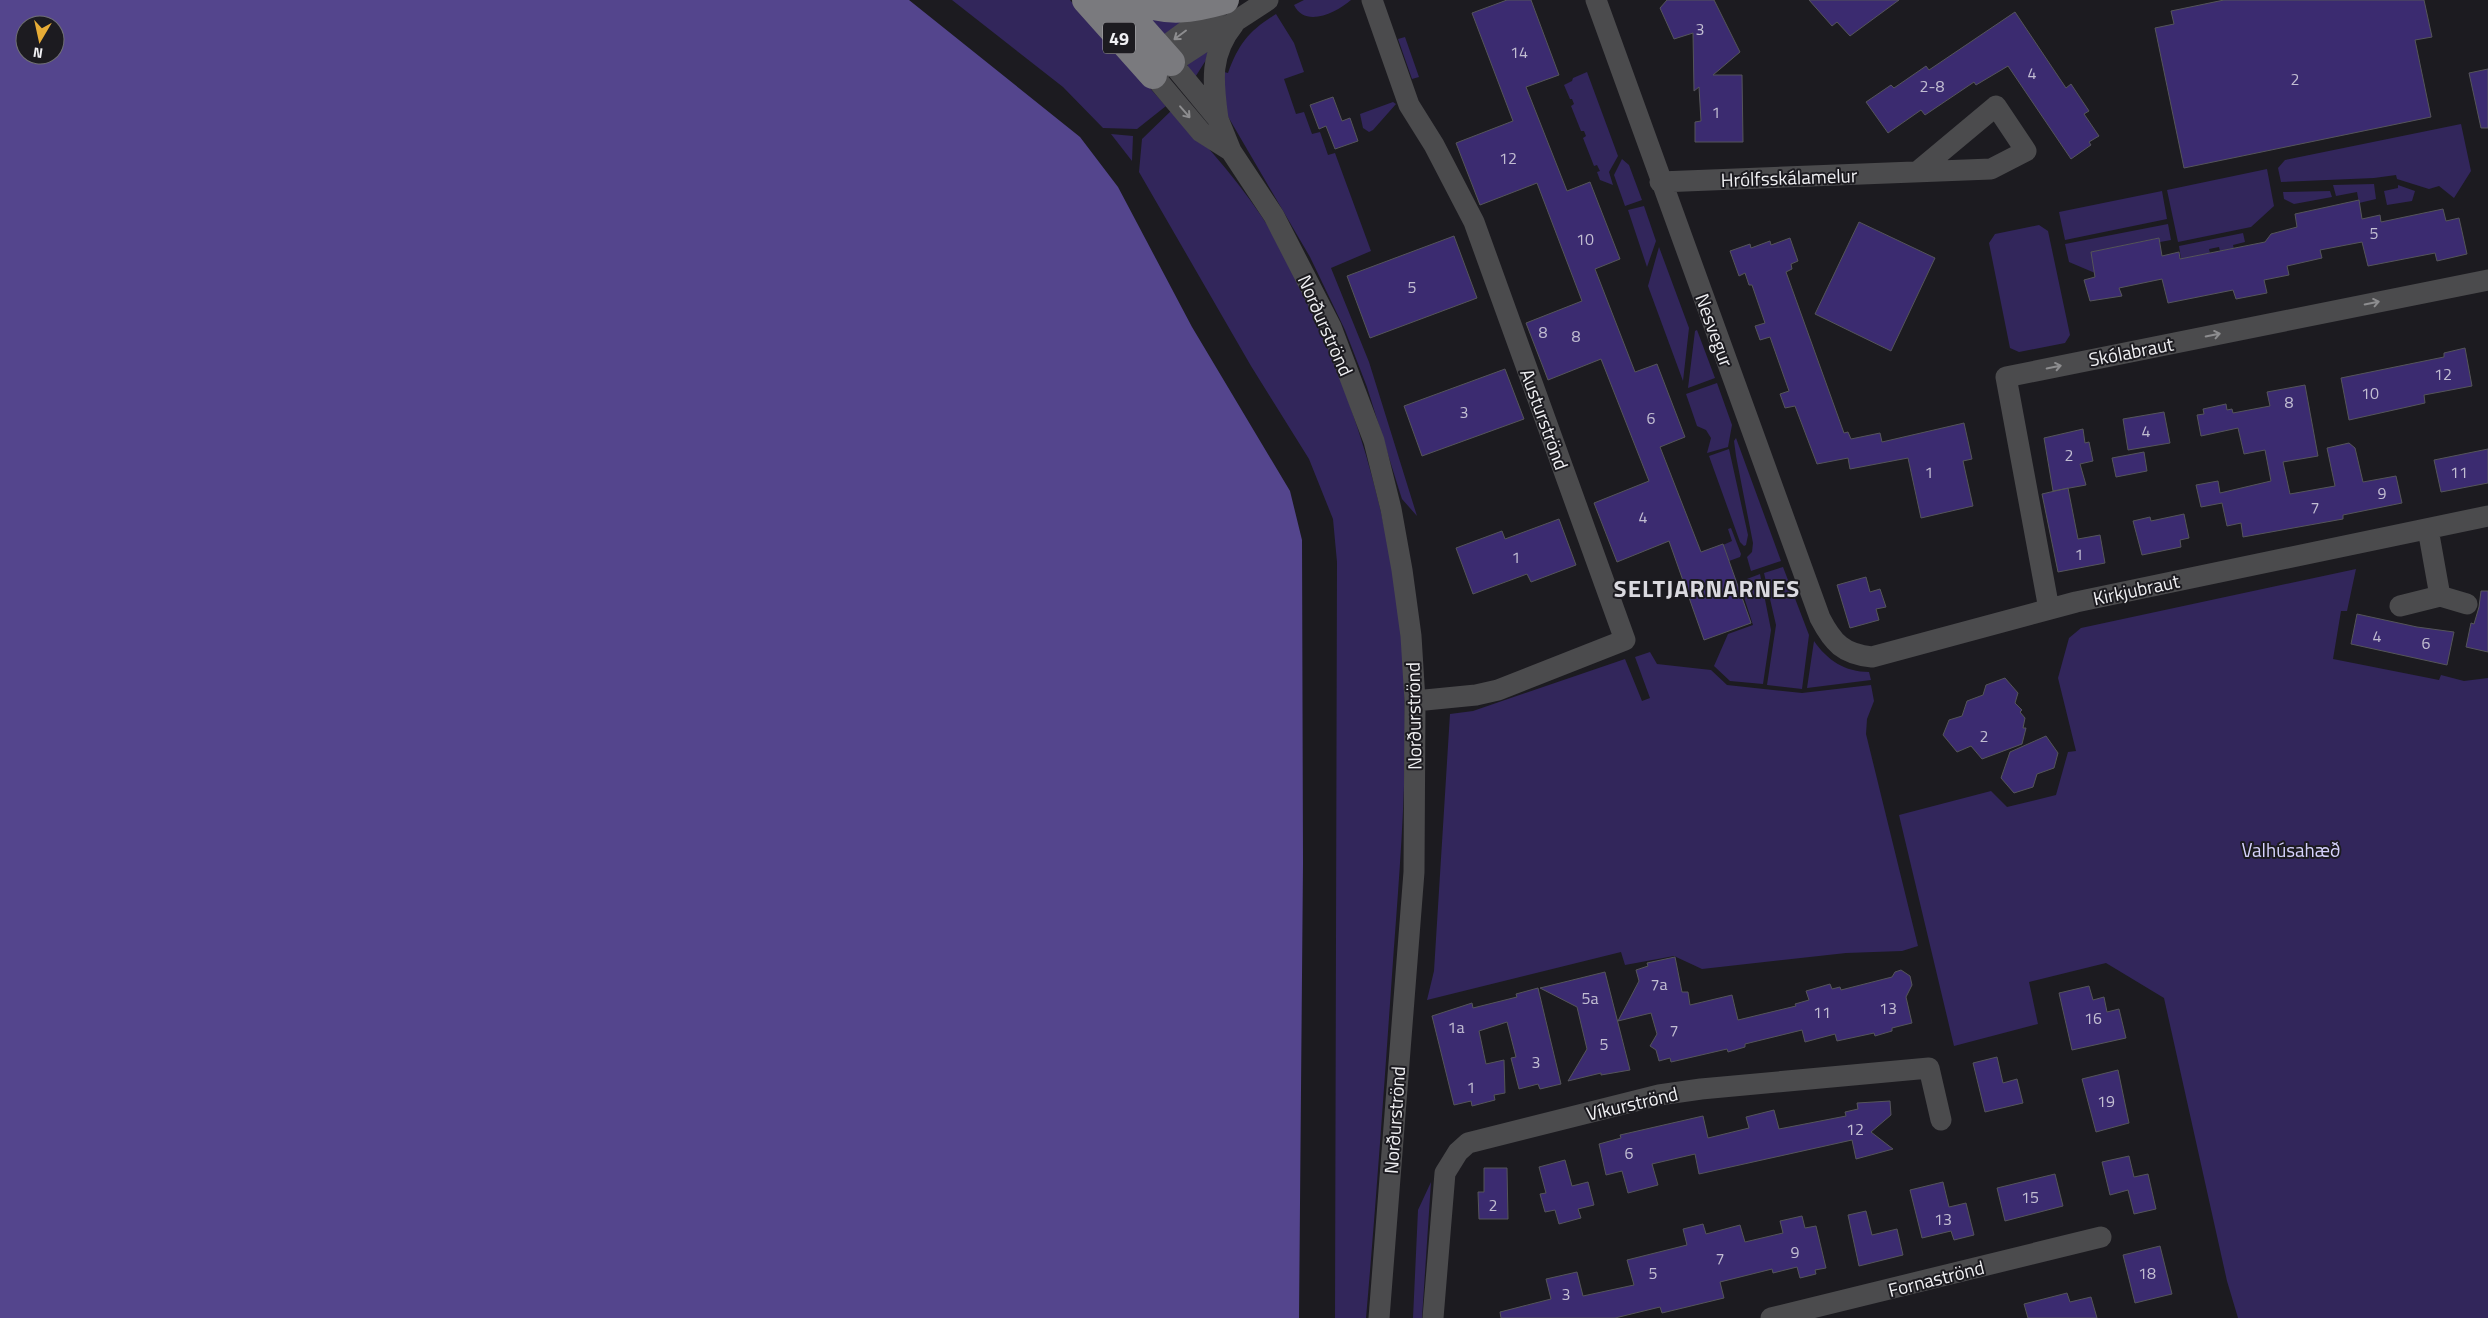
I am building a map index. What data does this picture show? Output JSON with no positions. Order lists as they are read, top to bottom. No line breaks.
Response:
{"streets":{"main road":["49"],"street":["Hrólfsskálamelur","Norðurströnd","Nesvegur","Skólabraut","Austurströnd","Kirkjubraut","Víkurströnd","Fornaströnd"]},"crossings":[["49","Norðurströnd"],["Hrólfsskálamelur","Nesvegur"],["Norðurströnd","Austurströnd"],["Nesvegur","Kirkjubraut"],["Skólabraut","Kirkjubraut"]],"districts":["SELTJARNARNES"],"parks":["Valhúsahæð"],"house_numbers":["3","14","4","2","2-8","1","12","5","10","5","8","8","12","10","8","3","6","4","2","1","11","9","7","4","1","1","4","6","2","7a","5a","13","11","16","1a","7","5","3","1","19","12","6","15","2","13","9","7","5","18","3"],"north":"bottom"}
